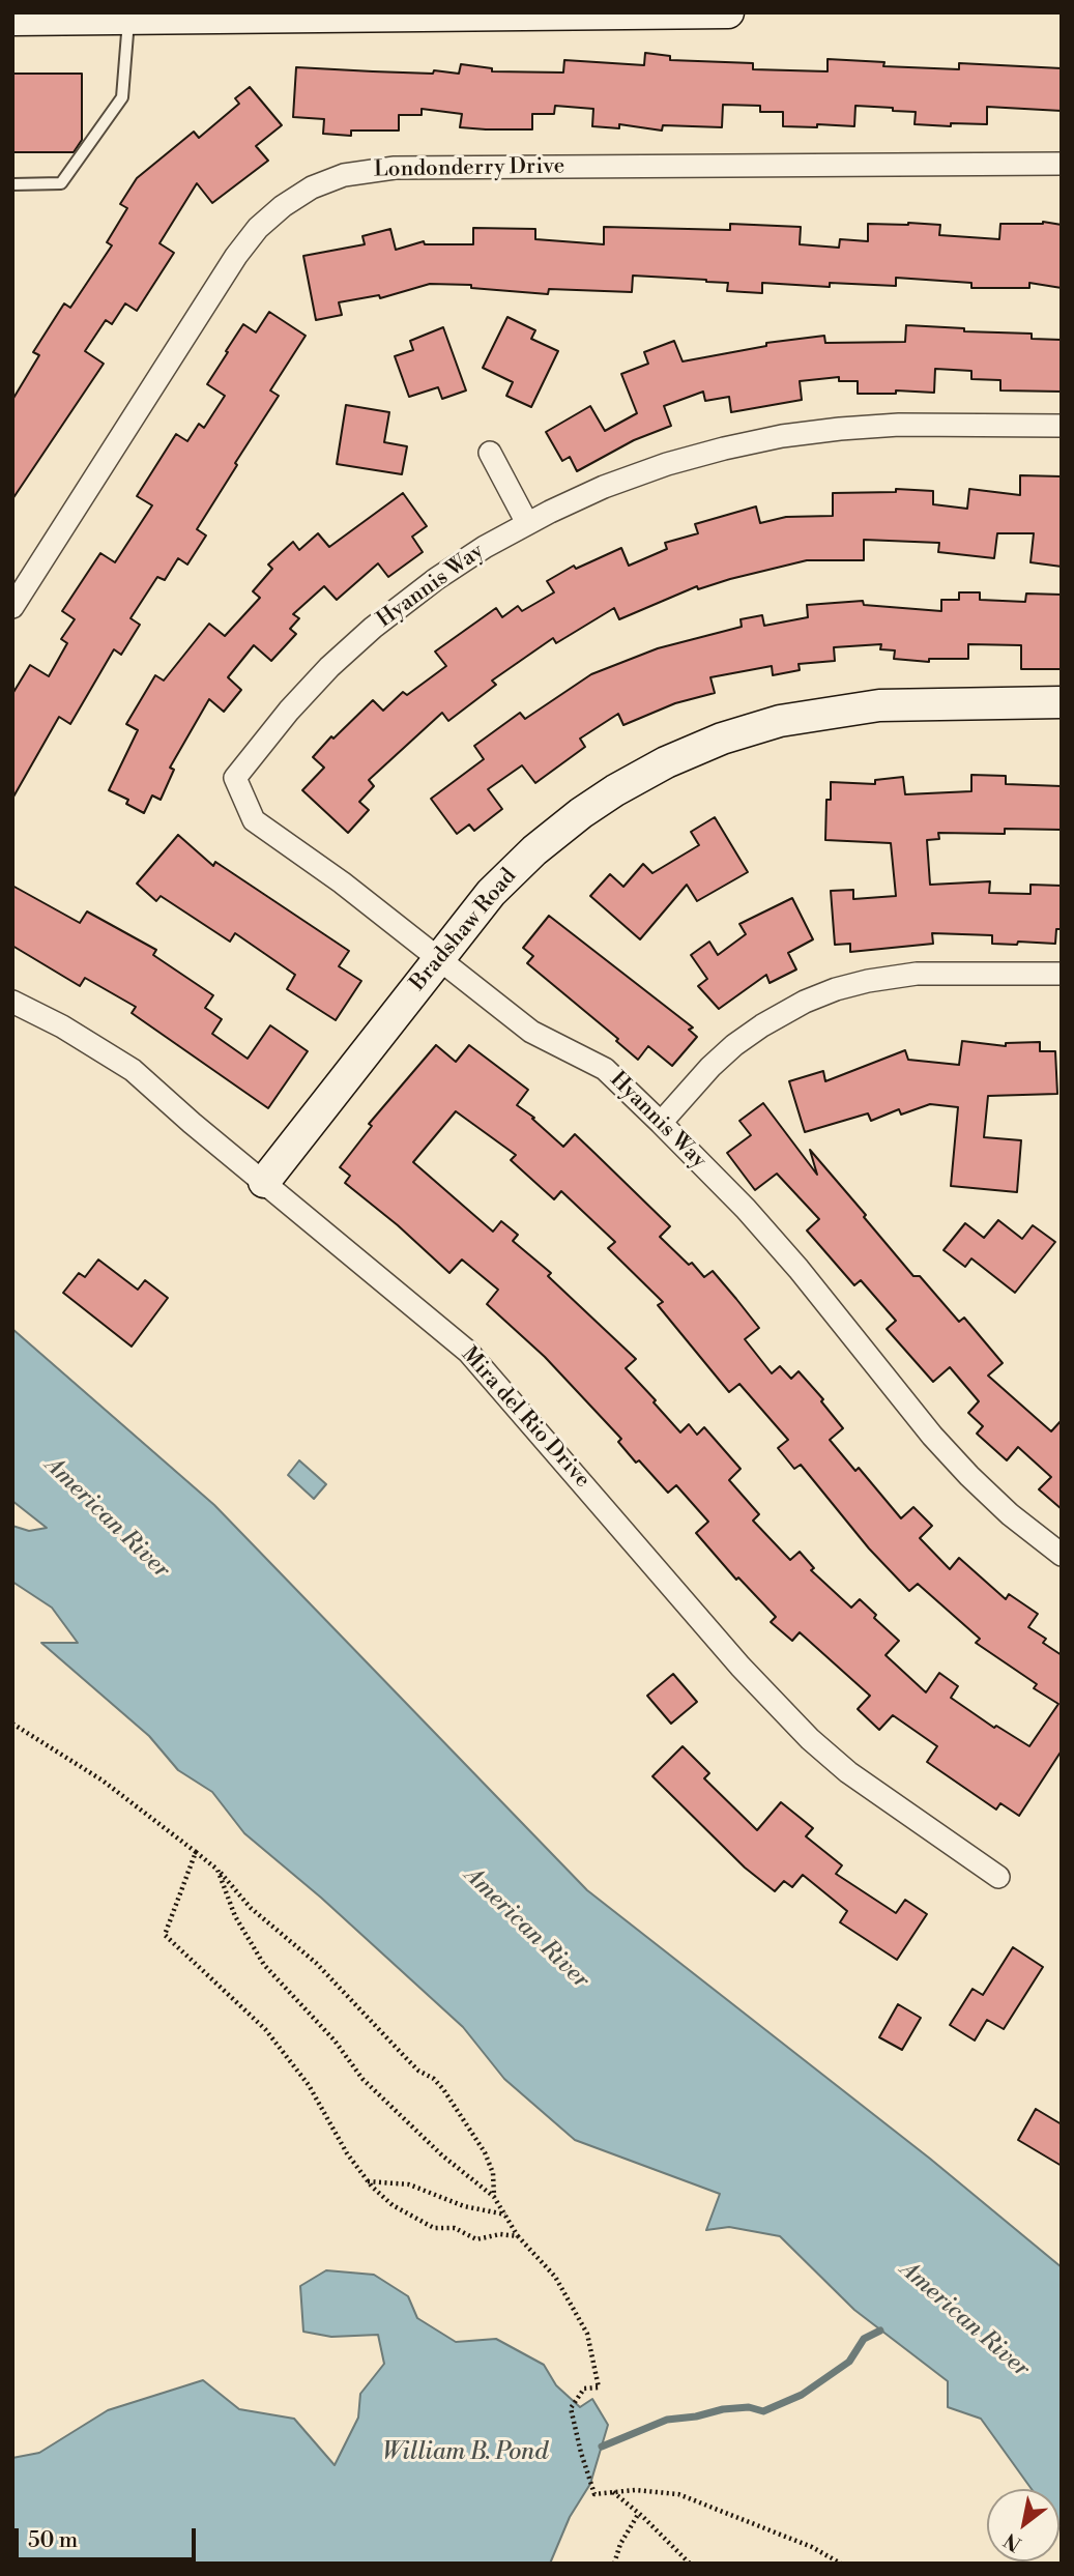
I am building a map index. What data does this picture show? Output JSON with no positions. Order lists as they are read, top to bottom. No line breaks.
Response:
{"streets":{"street":["Londonderry Drive","Hyannis Way","Bradshaw Road","Mira del Rio Drive"]},"crossings":[["Hyannis Way","Bradshaw Road"],["Bradshaw Road","Mira del Rio Drive"]],"water":["American River","William B. Pond"],"scale_bar":"50 m","north":"bottom left"}
